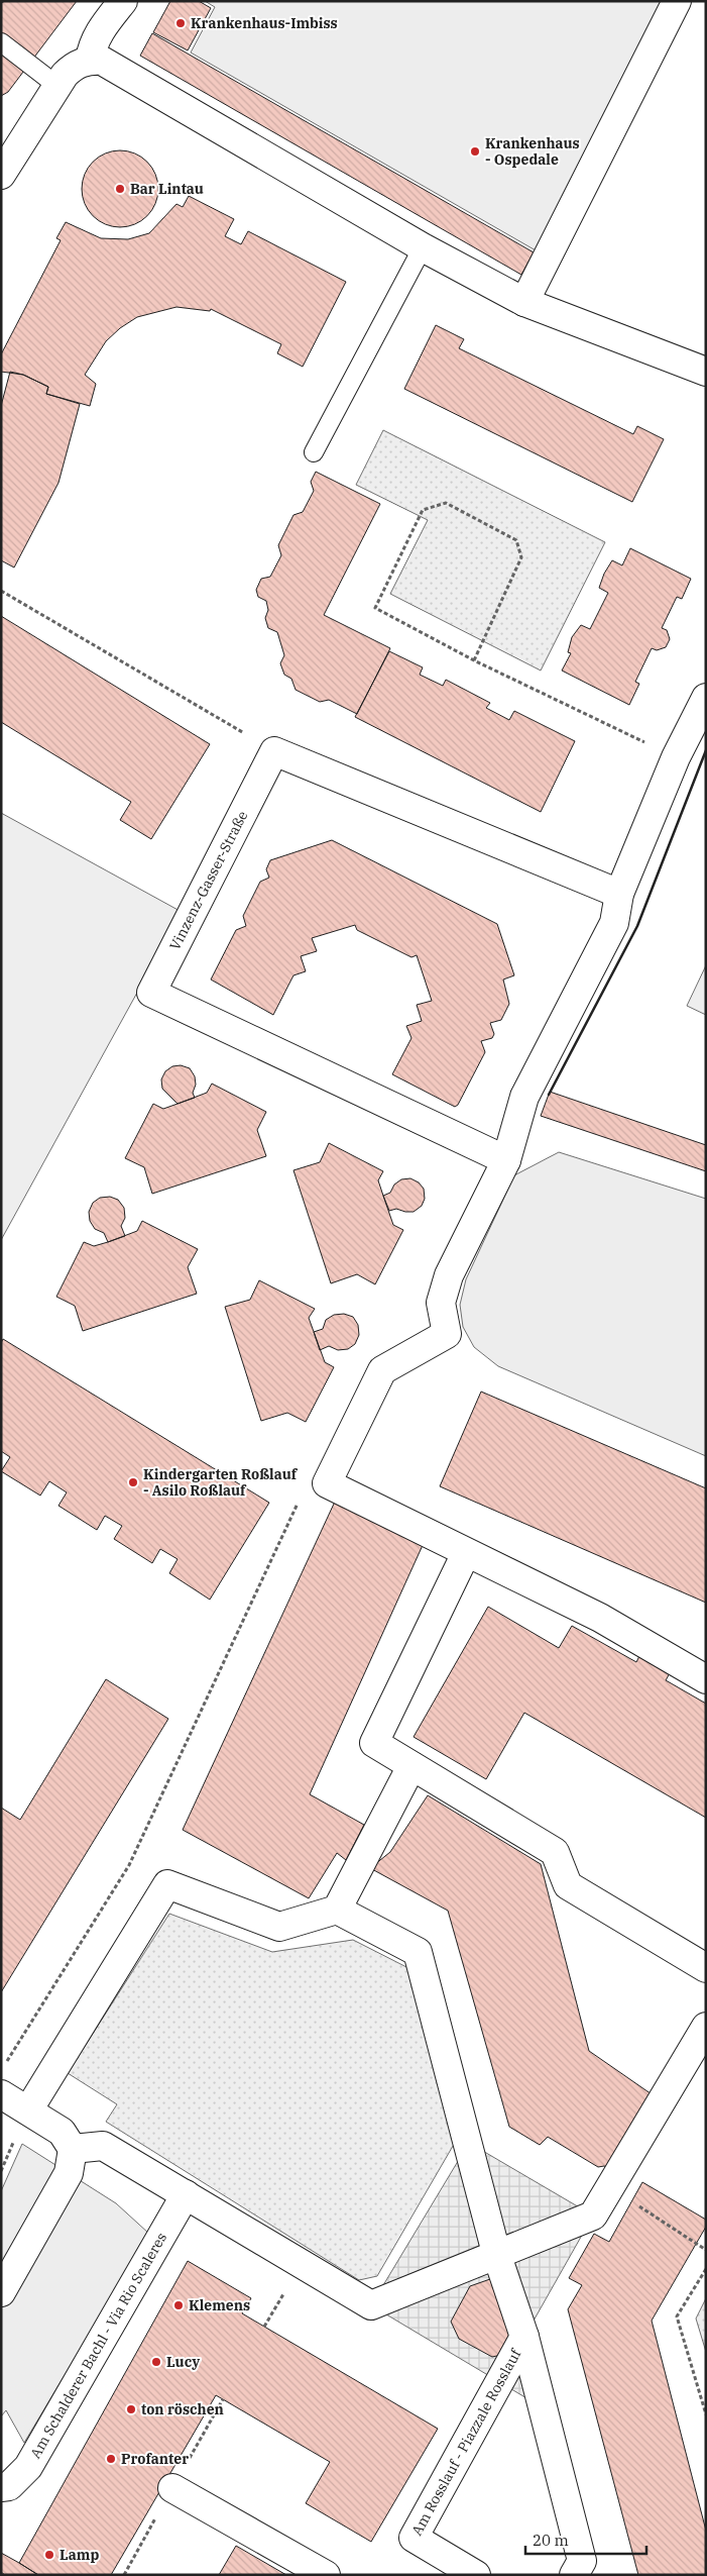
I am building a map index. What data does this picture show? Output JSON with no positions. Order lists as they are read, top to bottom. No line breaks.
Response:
{"streets":{"street":["Vinzenz-Gasser-Straße","Am Schalderer Bachl - Via Rio Scaleres","Am Rosslauf - Piazzale Rosslauf"]},"places":["Krankenhaus-Imbiss","Krankenhaus - Ospedale","Bar Lintau","Kindergarten Roßlauf - Asilo Roßlauf","Klemens","Lucy","ton röschen","Profanter","Lamp"],"scale_bar":"20 m"}
